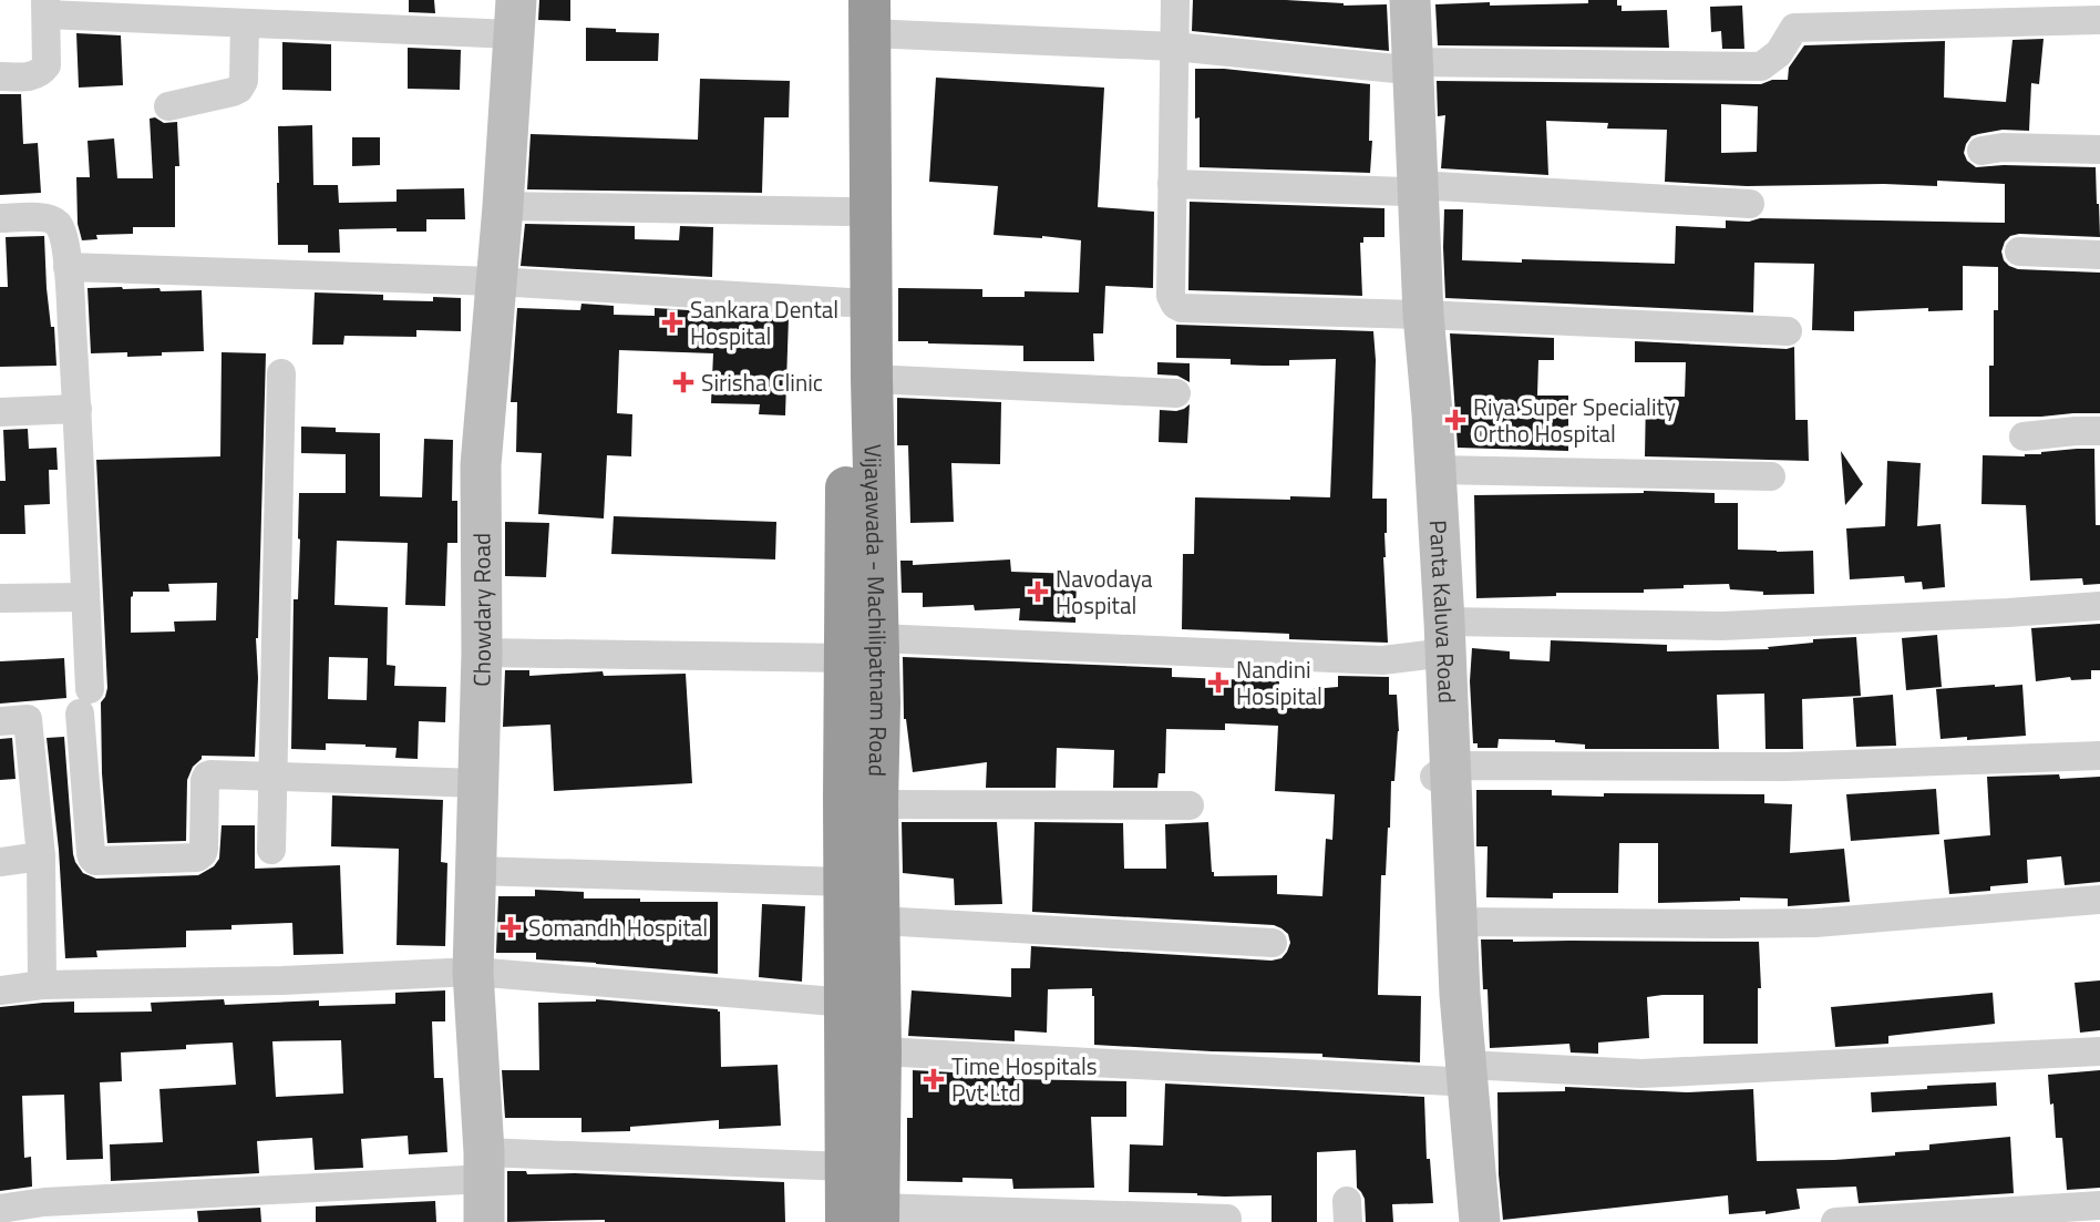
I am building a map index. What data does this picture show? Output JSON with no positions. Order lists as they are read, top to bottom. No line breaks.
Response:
{"streets":{"highway":["Vijayawada - Machilipatnam Road"],"street":["Chowdary Road","Panta Kaluva Road"]},"places":{"health":["Sankara Dental Hospital","Sirisha Clinic","Riya Super Speciality Ortho Hospital","Navodaya Hospital","Nandini Hosipital","Somandh Hospital","Time Hospitals Pvt Ltd"]}}
